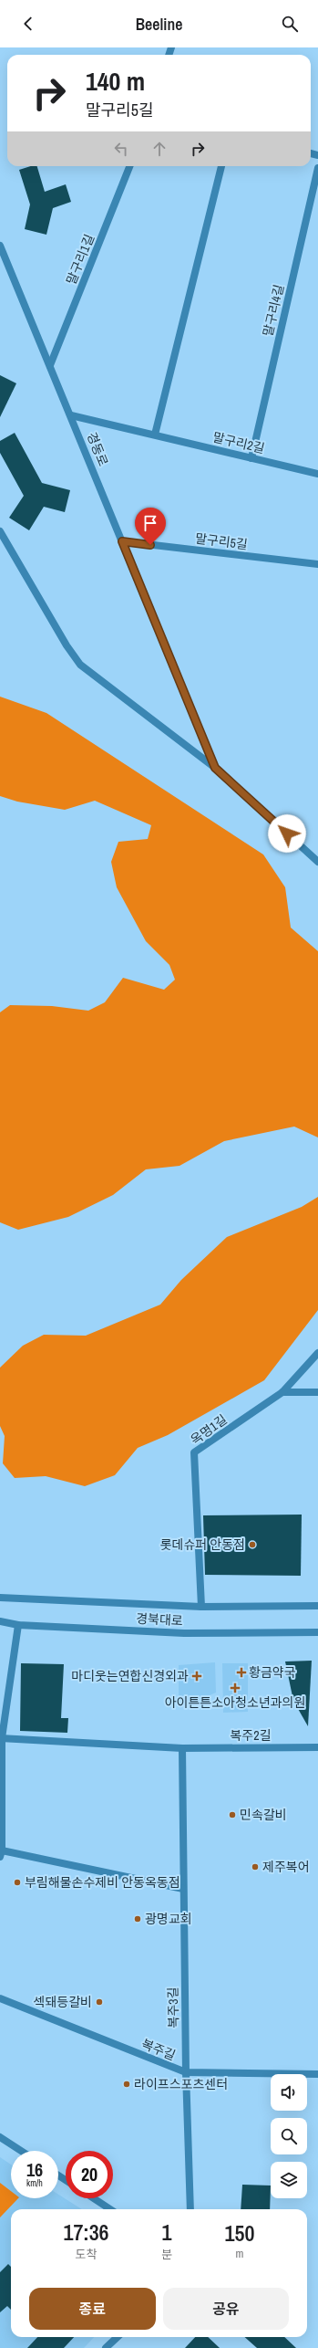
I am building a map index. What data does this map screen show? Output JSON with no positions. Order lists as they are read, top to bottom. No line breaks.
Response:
{"streets":{"street":["말구리1길","말구리4길","말구리2길","경동로","말구리5길","옥명1길","경북대로","복주2길","복주3길","복주길"]},"crossings":[["말구리1길","경동로"],["말구리4길","말구리2길"],["말구리2길","경동로"],["경동로","말구리5길"],["옥명1길","경북대로"],["복주2길","복주3길"],["복주3길","복주길"]],"places":{"other":["롯데슈퍼 안동점","민속갈비","제주복어","부림해물손수제비 안동옥동점","광명교회","섹돼등갈비","라이프스포츠센터"],"health":["황금약국","마디웃는연합신경외과","아이튼튼소아청소년과의원"]},"page":{"header":"Beeline","turn":["140 m","말구리5길"],"speed":"16 km/h","limit":"20","eta":["17:36","도착","1","분","150","m"],"buttons":["종료","공유"]}}
